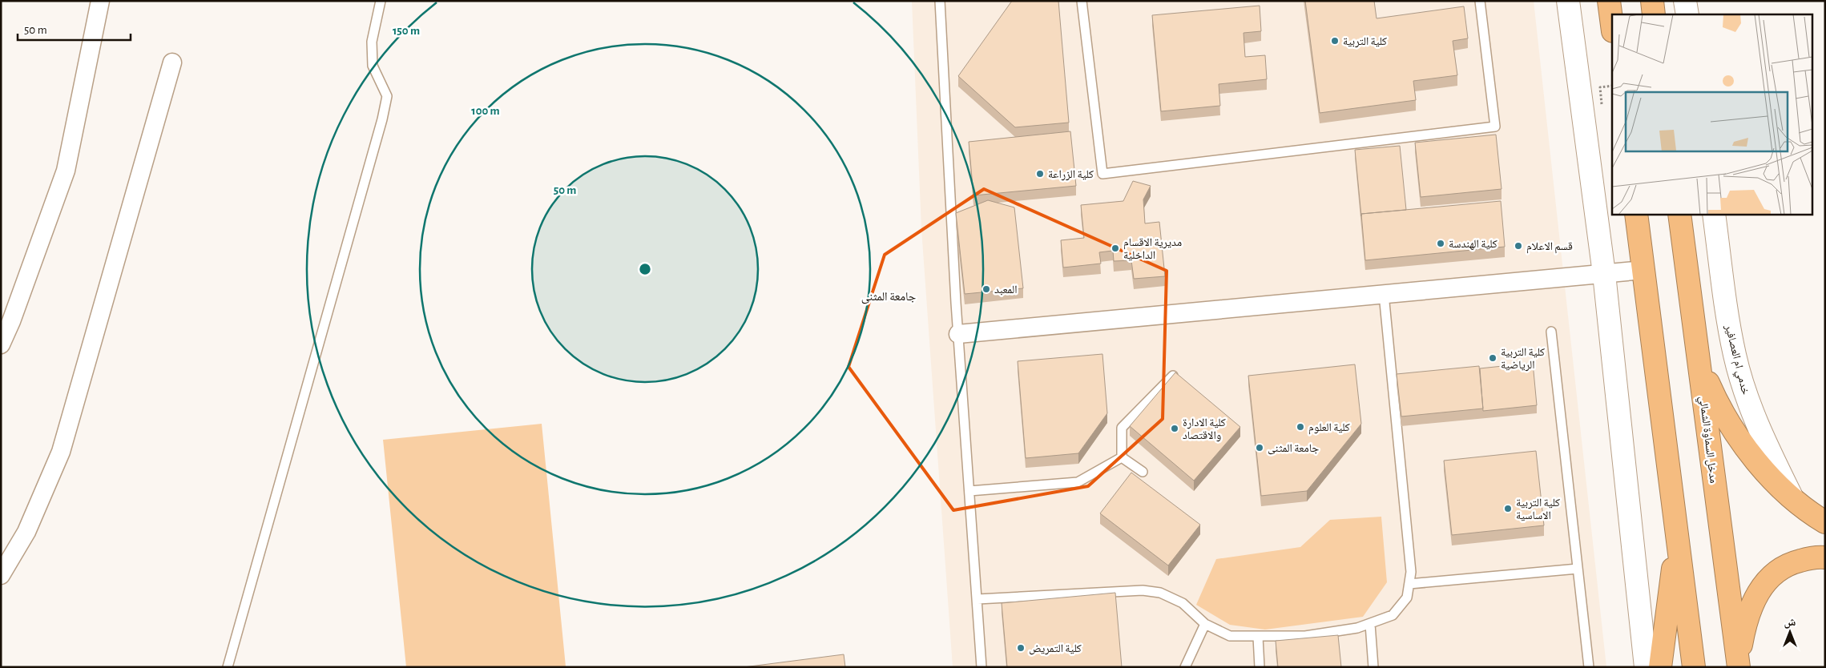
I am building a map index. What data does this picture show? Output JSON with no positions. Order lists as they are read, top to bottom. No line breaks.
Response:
{"streets":{"highway":["مدخل السماوة الشمالي"],"main road":["خدمي ام العصافير"]},"districts":["جامعة المثنى"],"places":["كلية التربية","كلية الزراعة","كلية الهندسة","قسم الاعلام","مديرية الاقسام الداخلية","المعبد","كلية التربية الرياضية","كلية العلوم","كلية الادارة والاقتصاد","جامعة المثنى","كلية التربية الاساسية","كلية التمريض"],"scale_bar":"50 m","north":"top","rings":["150 m","100 m","50 m"]}
